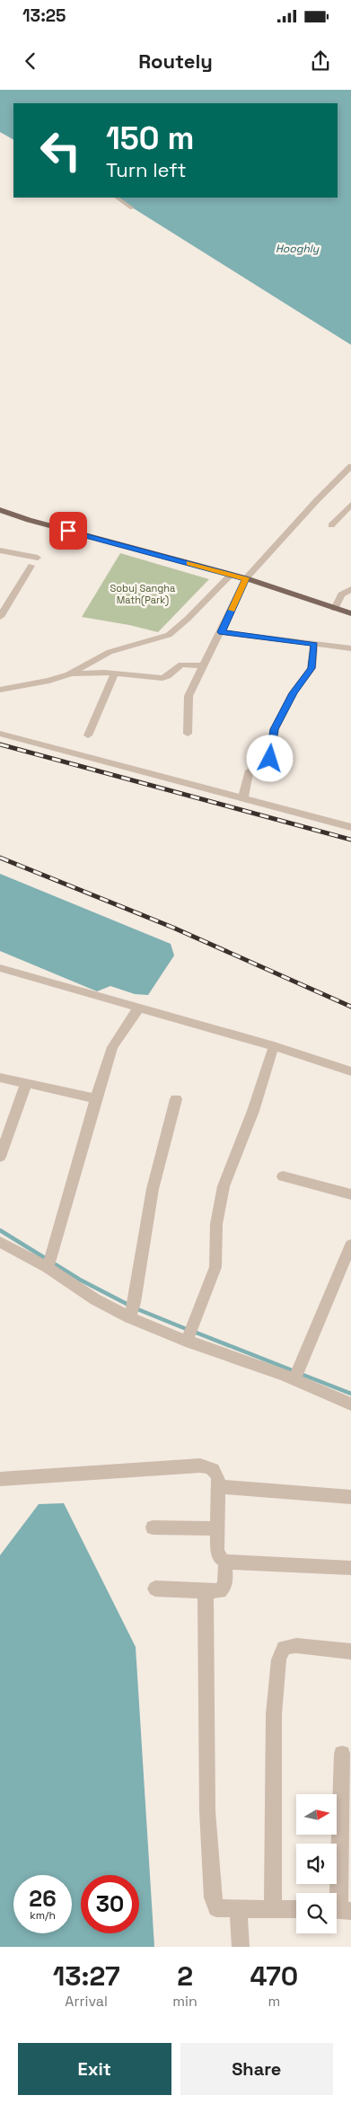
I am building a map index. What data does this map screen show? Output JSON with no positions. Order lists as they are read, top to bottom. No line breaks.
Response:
{"water":["Hooghly"],"parks":["Sobuj Sangha Math(Park)"],"north":"right","page":{"status":"13:25","header":"Routely","turn":["150 m","Turn left"],"speed":"26 km/h","limit":"30","eta":["13:27","Arrival","2","min","470","m"],"buttons":["Exit","Share"]}}
